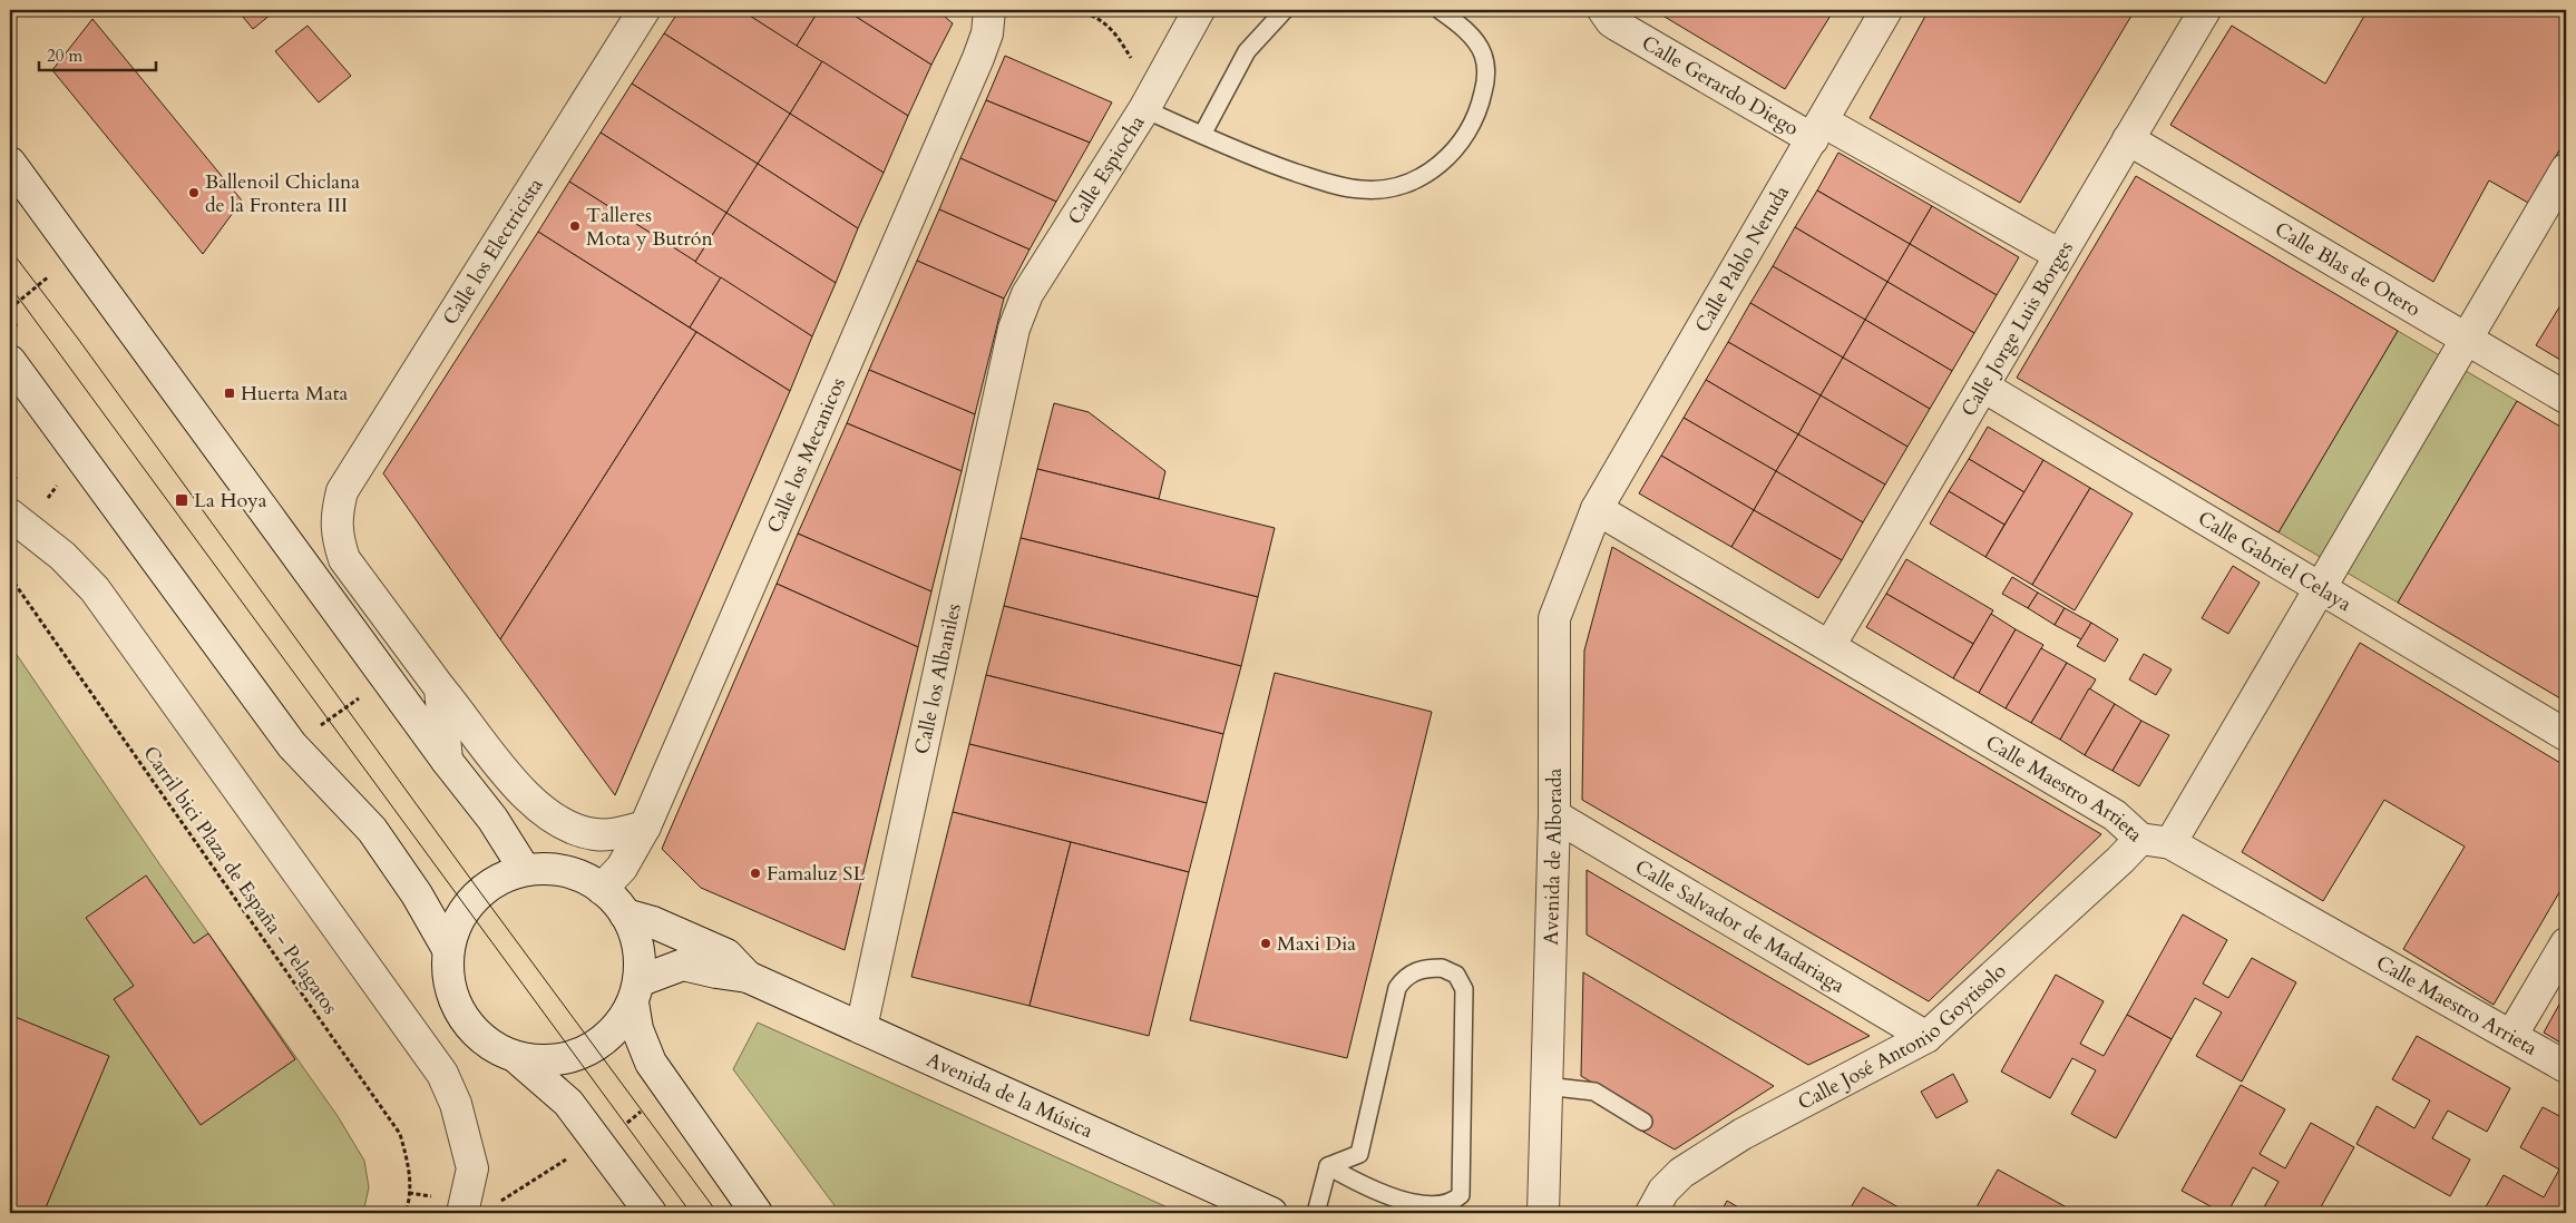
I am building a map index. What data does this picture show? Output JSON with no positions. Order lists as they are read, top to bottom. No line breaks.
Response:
{"streets":{"street":["Calle Gerardo Diego","Calle Espiocha","Calle los Electricista","Calle Pablo Neruda","Calle Blas de Otero","Calle Jorge Luis Borges","Calle los Mecanicos","Calle Gabriel Celaya","Calle los Albaniles","Calle Maestro Arrieta","Avenida de Alborada","Calle Salvador de Madariaga","Calle José Antonio Goytisolo","Avenida de la Música"],"path":["Carril bici Plaza de España - Pelagatos"]},"crossings":[["Calle Gerardo Diego","Calle Pablo Neruda"],["Calle Gerardo Diego","Calle Jorge Luis Borges"],["Calle Espiocha","Calle los Albaniles"],["Calle Pablo Neruda","Calle Maestro Arrieta"],["Calle Pablo Neruda","Avenida de Alborada"],["Calle Blas de Otero","Calle Jorge Luis Borges"],["Calle Jorge Luis Borges","Calle Gabriel Celaya"],["Calle Jorge Luis Borges","Calle Maestro Arrieta"],["Calle los Mecanicos","Avenida de la Música"],["Calle los Albaniles","Avenida de la Música"],["Calle Maestro Arrieta","Avenida de Alborada"],["Calle Maestro Arrieta","Calle José Antonio Goytisolo"],["Avenida de Alborada","Calle Salvador de Madariaga"],["Calle Salvador de Madariaga","Calle José Antonio Goytisolo"]],"places":{"other":["Ballenoil Chiclana de la Frontera III","Talleres Mota y Butrón","Famaluz SL","Maxi Dia"],"transit":["Huerta Mata","La Hoya"]},"scale_bar":"20 m"}
